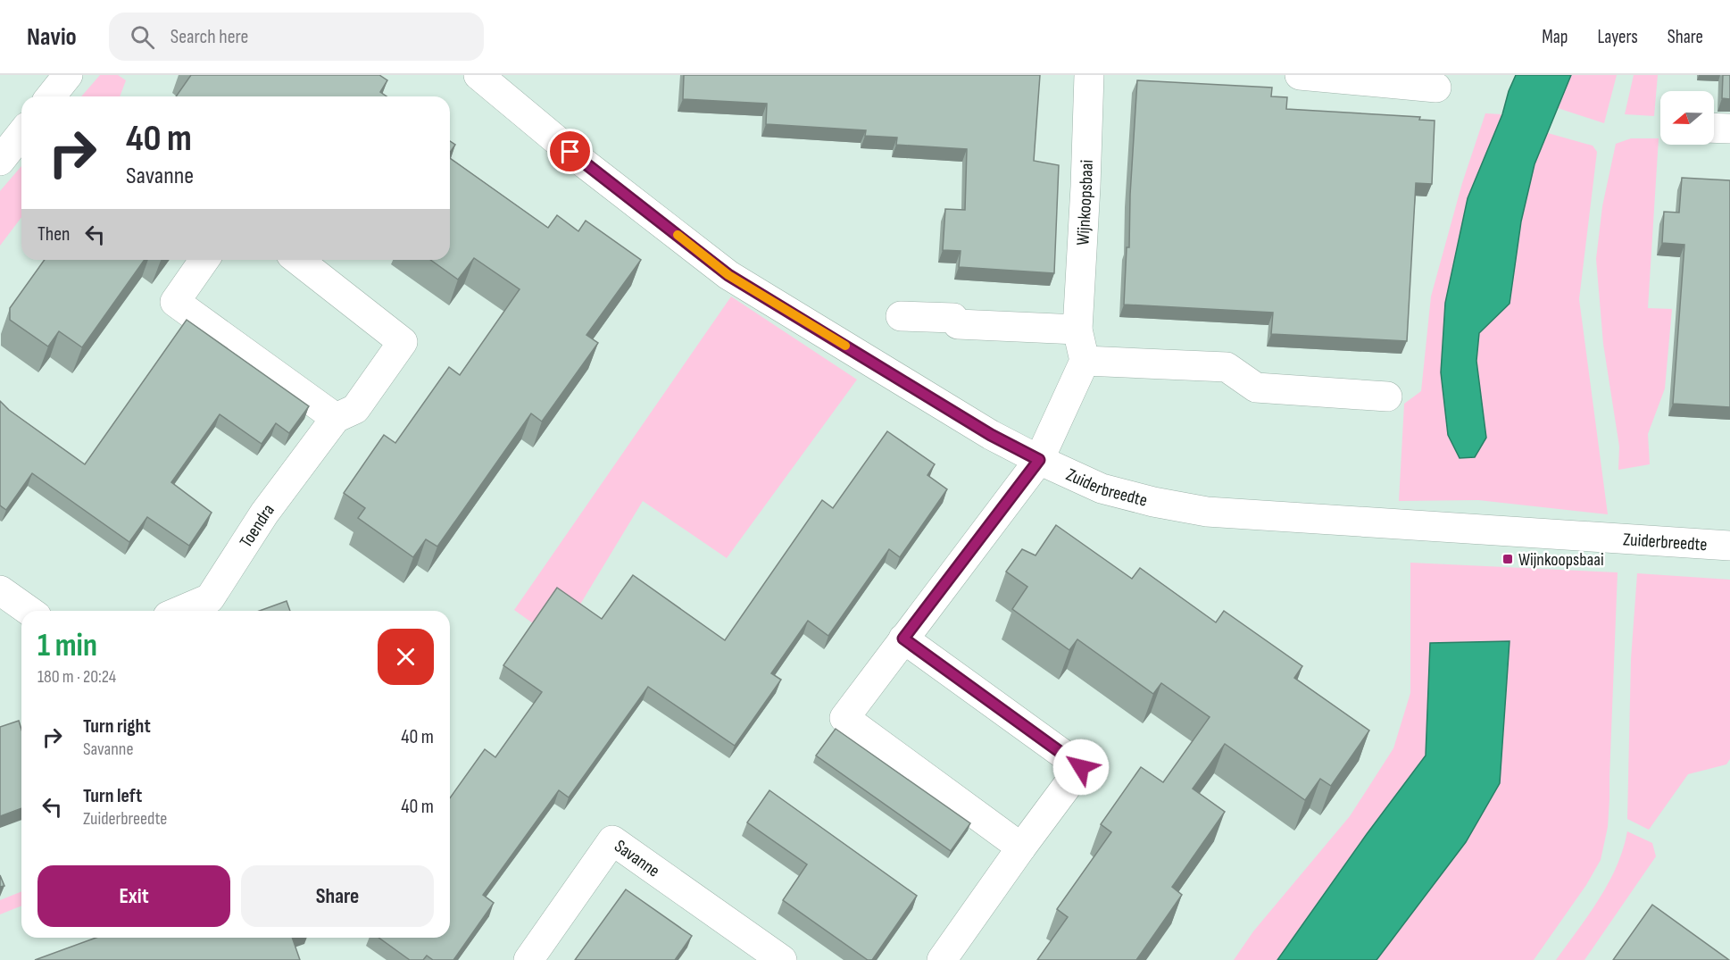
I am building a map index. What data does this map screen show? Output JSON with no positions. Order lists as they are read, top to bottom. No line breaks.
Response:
{"streets":{"street":["Wijnkoopsbaai","Zuiderbreedte","Toendra","Savanne"]},"places":{"transit":["Wijnkoopsbaai"]},"north":"left","page":{"header":"Navio","search":"Search here","nav":["Map","Layers","Share"],"turn":["40 m","Savanne"],"then":"Then","heading":["1 min","180 m · 20:24"],"list":[{"name":"Turn right","note":"Savanne","value":"40 m"},{"name":"Turn left","note":"Zuiderbreedte","value":"40 m"}],"buttons":["Exit","Share"]}}
